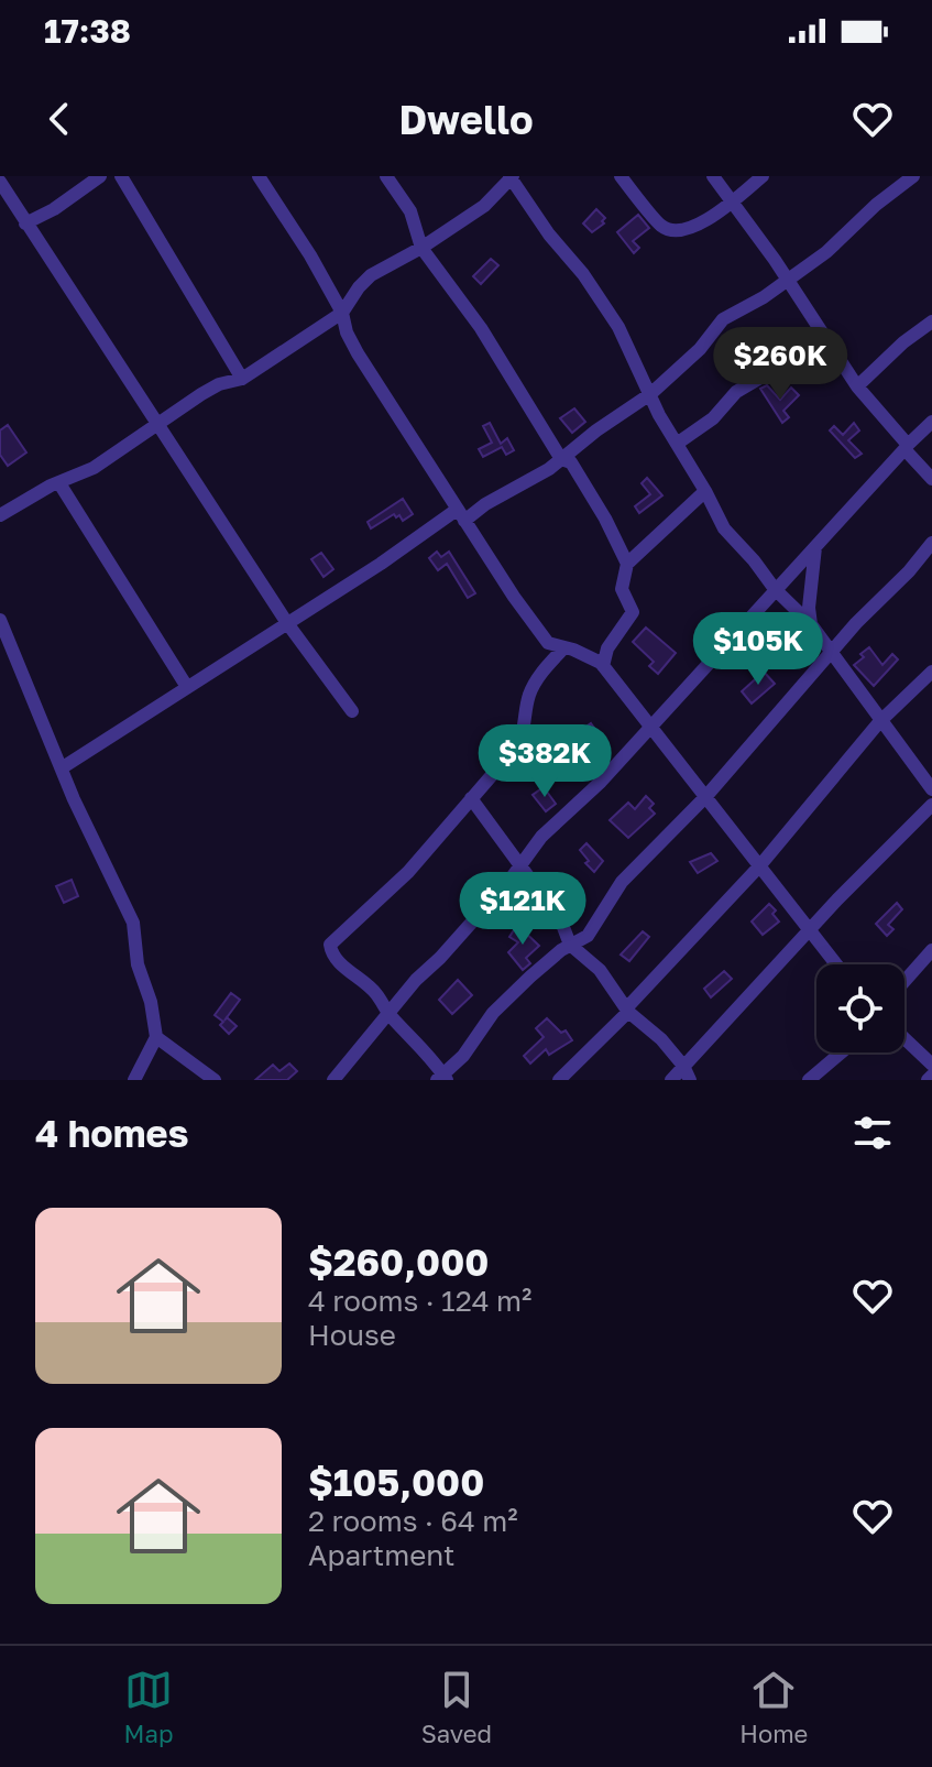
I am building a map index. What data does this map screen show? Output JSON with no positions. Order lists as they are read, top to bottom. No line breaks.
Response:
{"page":{"status":"17:38","header":"Dwello","price":["$260K","$105K","$382K","$121K"],"heading":"4 homes","list":[{"name":"$260,000","note":"4 rooms · 124 m² · House"},{"name":"$105,000","note":"2 rooms · 64 m² · Apartment"}],"tabs":["Map","Saved","Home"]}}
